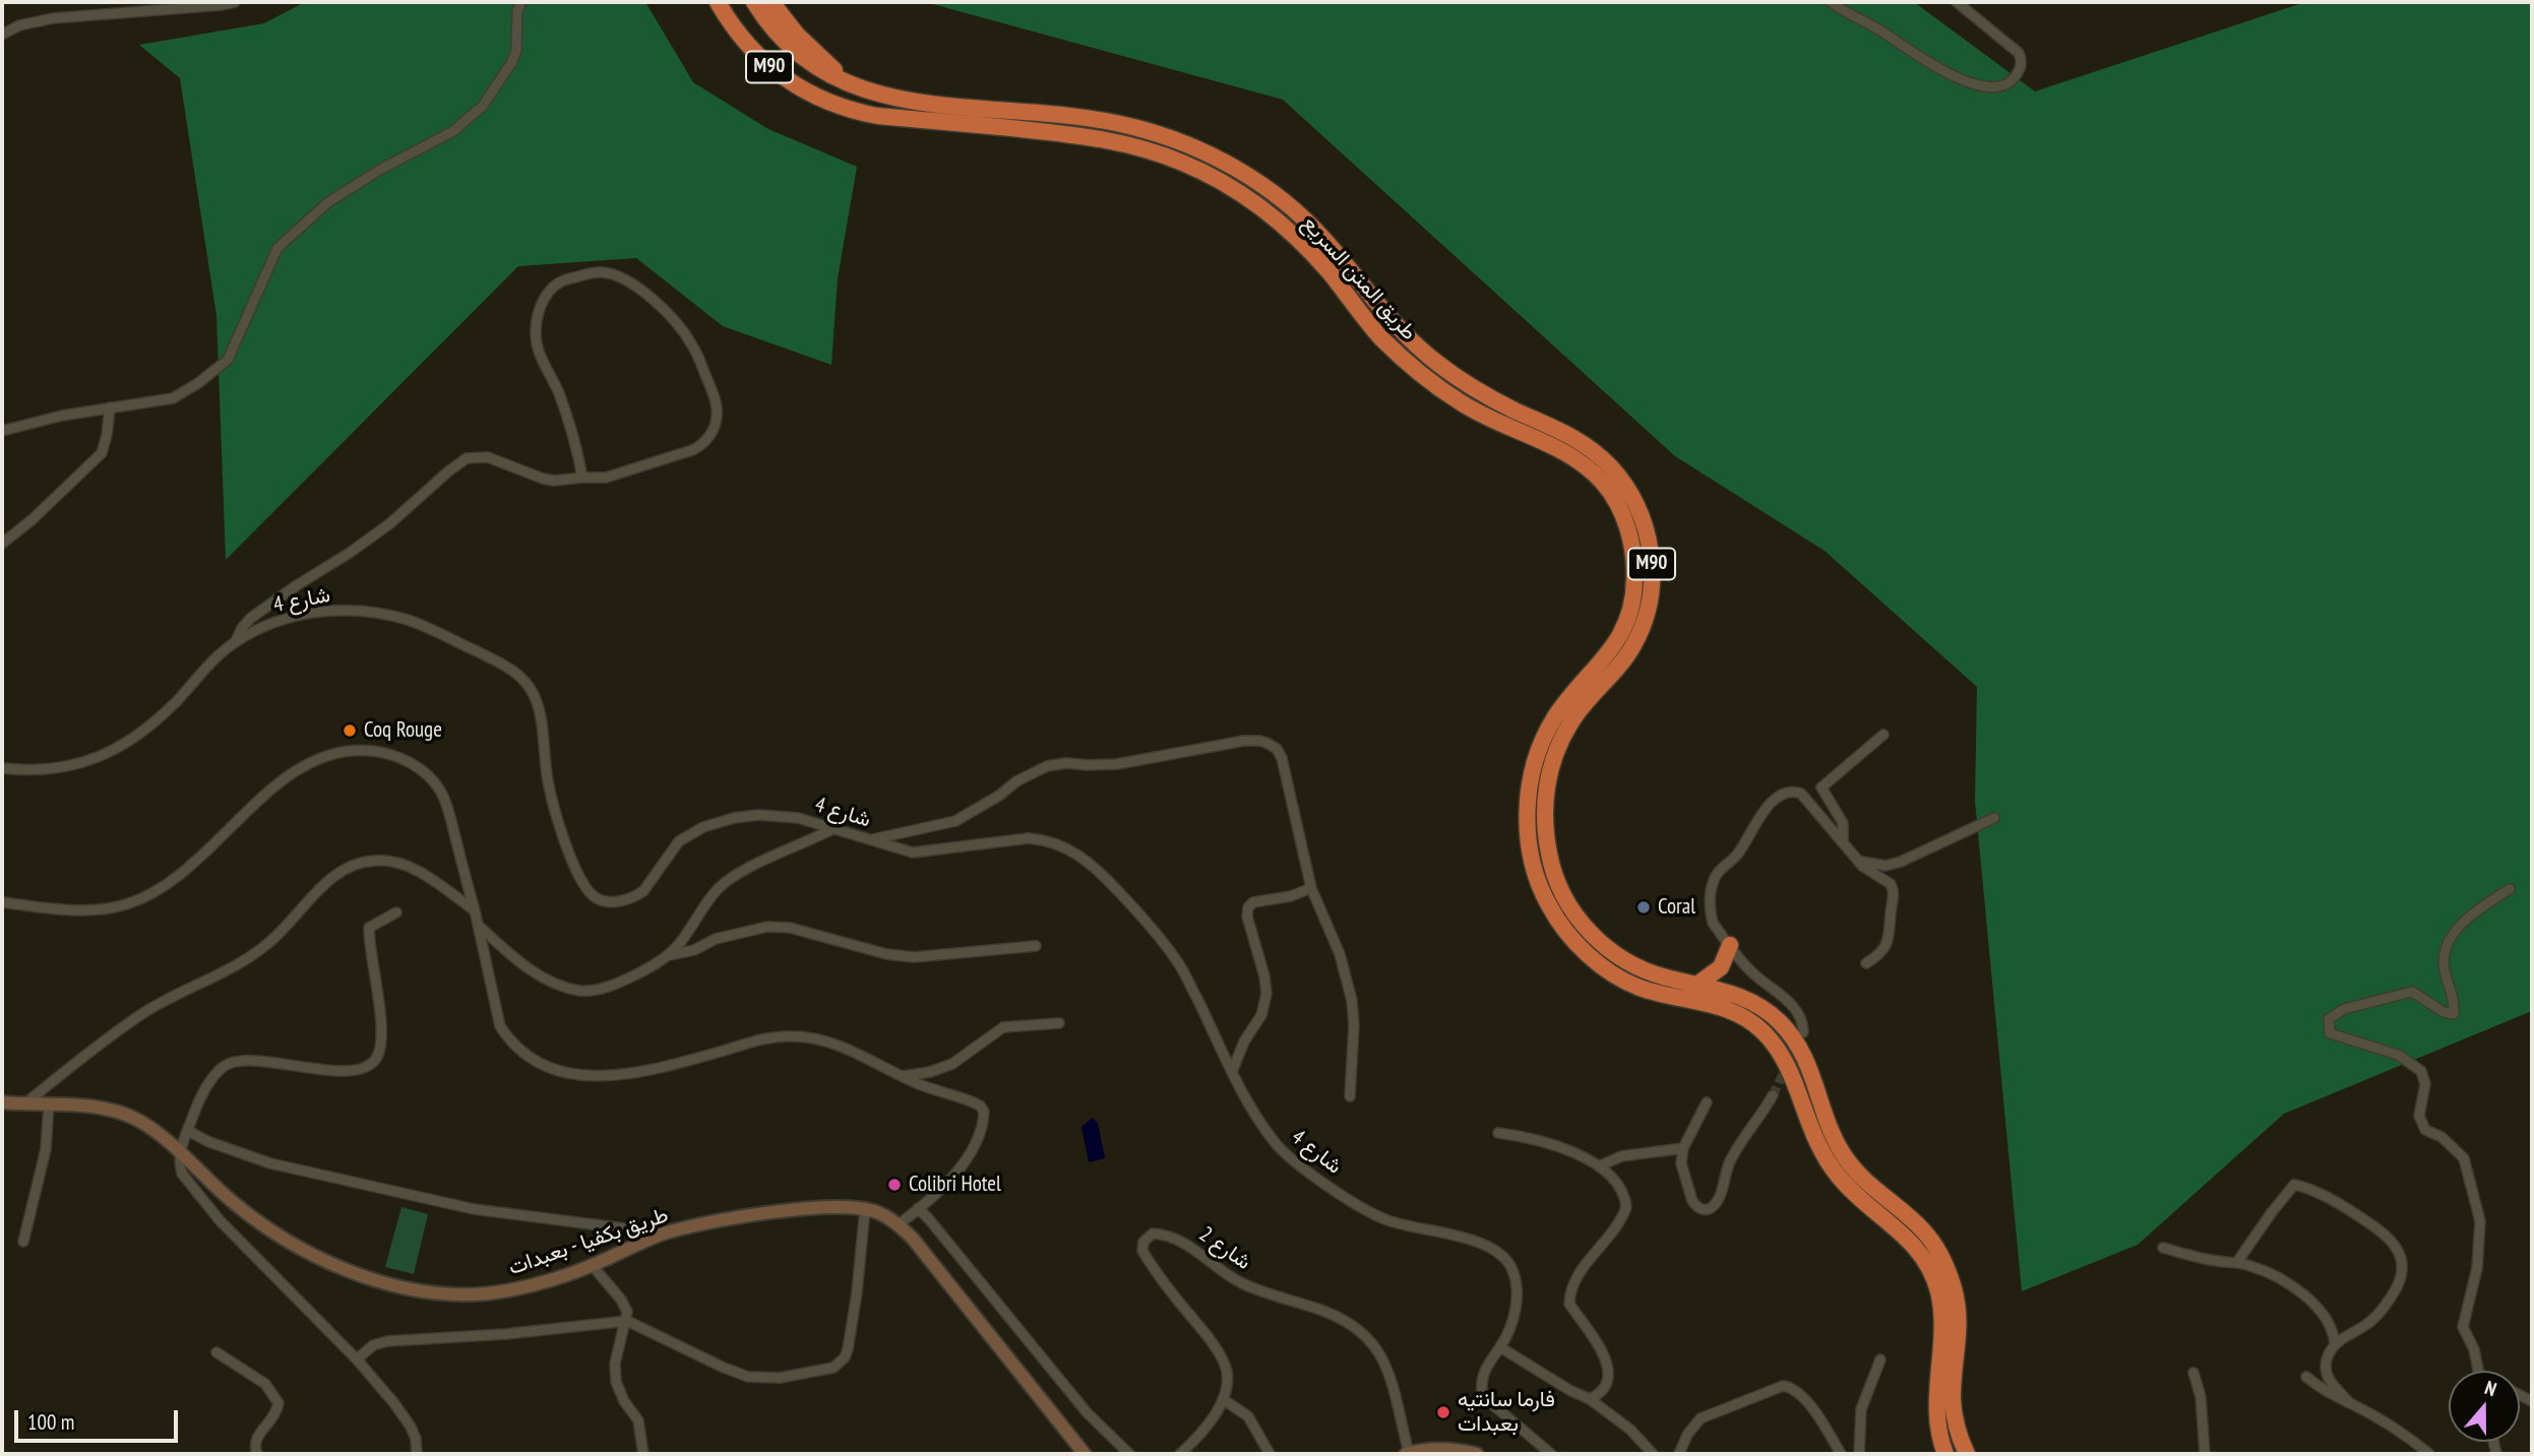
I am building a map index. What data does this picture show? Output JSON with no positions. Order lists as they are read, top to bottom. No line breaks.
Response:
{"streets":{"highway":["M90","طريق المتن السريع"],"main road":["طريق بكفيا - بعبدات"],"street":["شارع 4","شارع 2"]},"places":["Coq Rouge","Coral","Colibri Hotel","فارما سانتيه بعبدات"],"scale_bar":"100 m","north":"top"}
